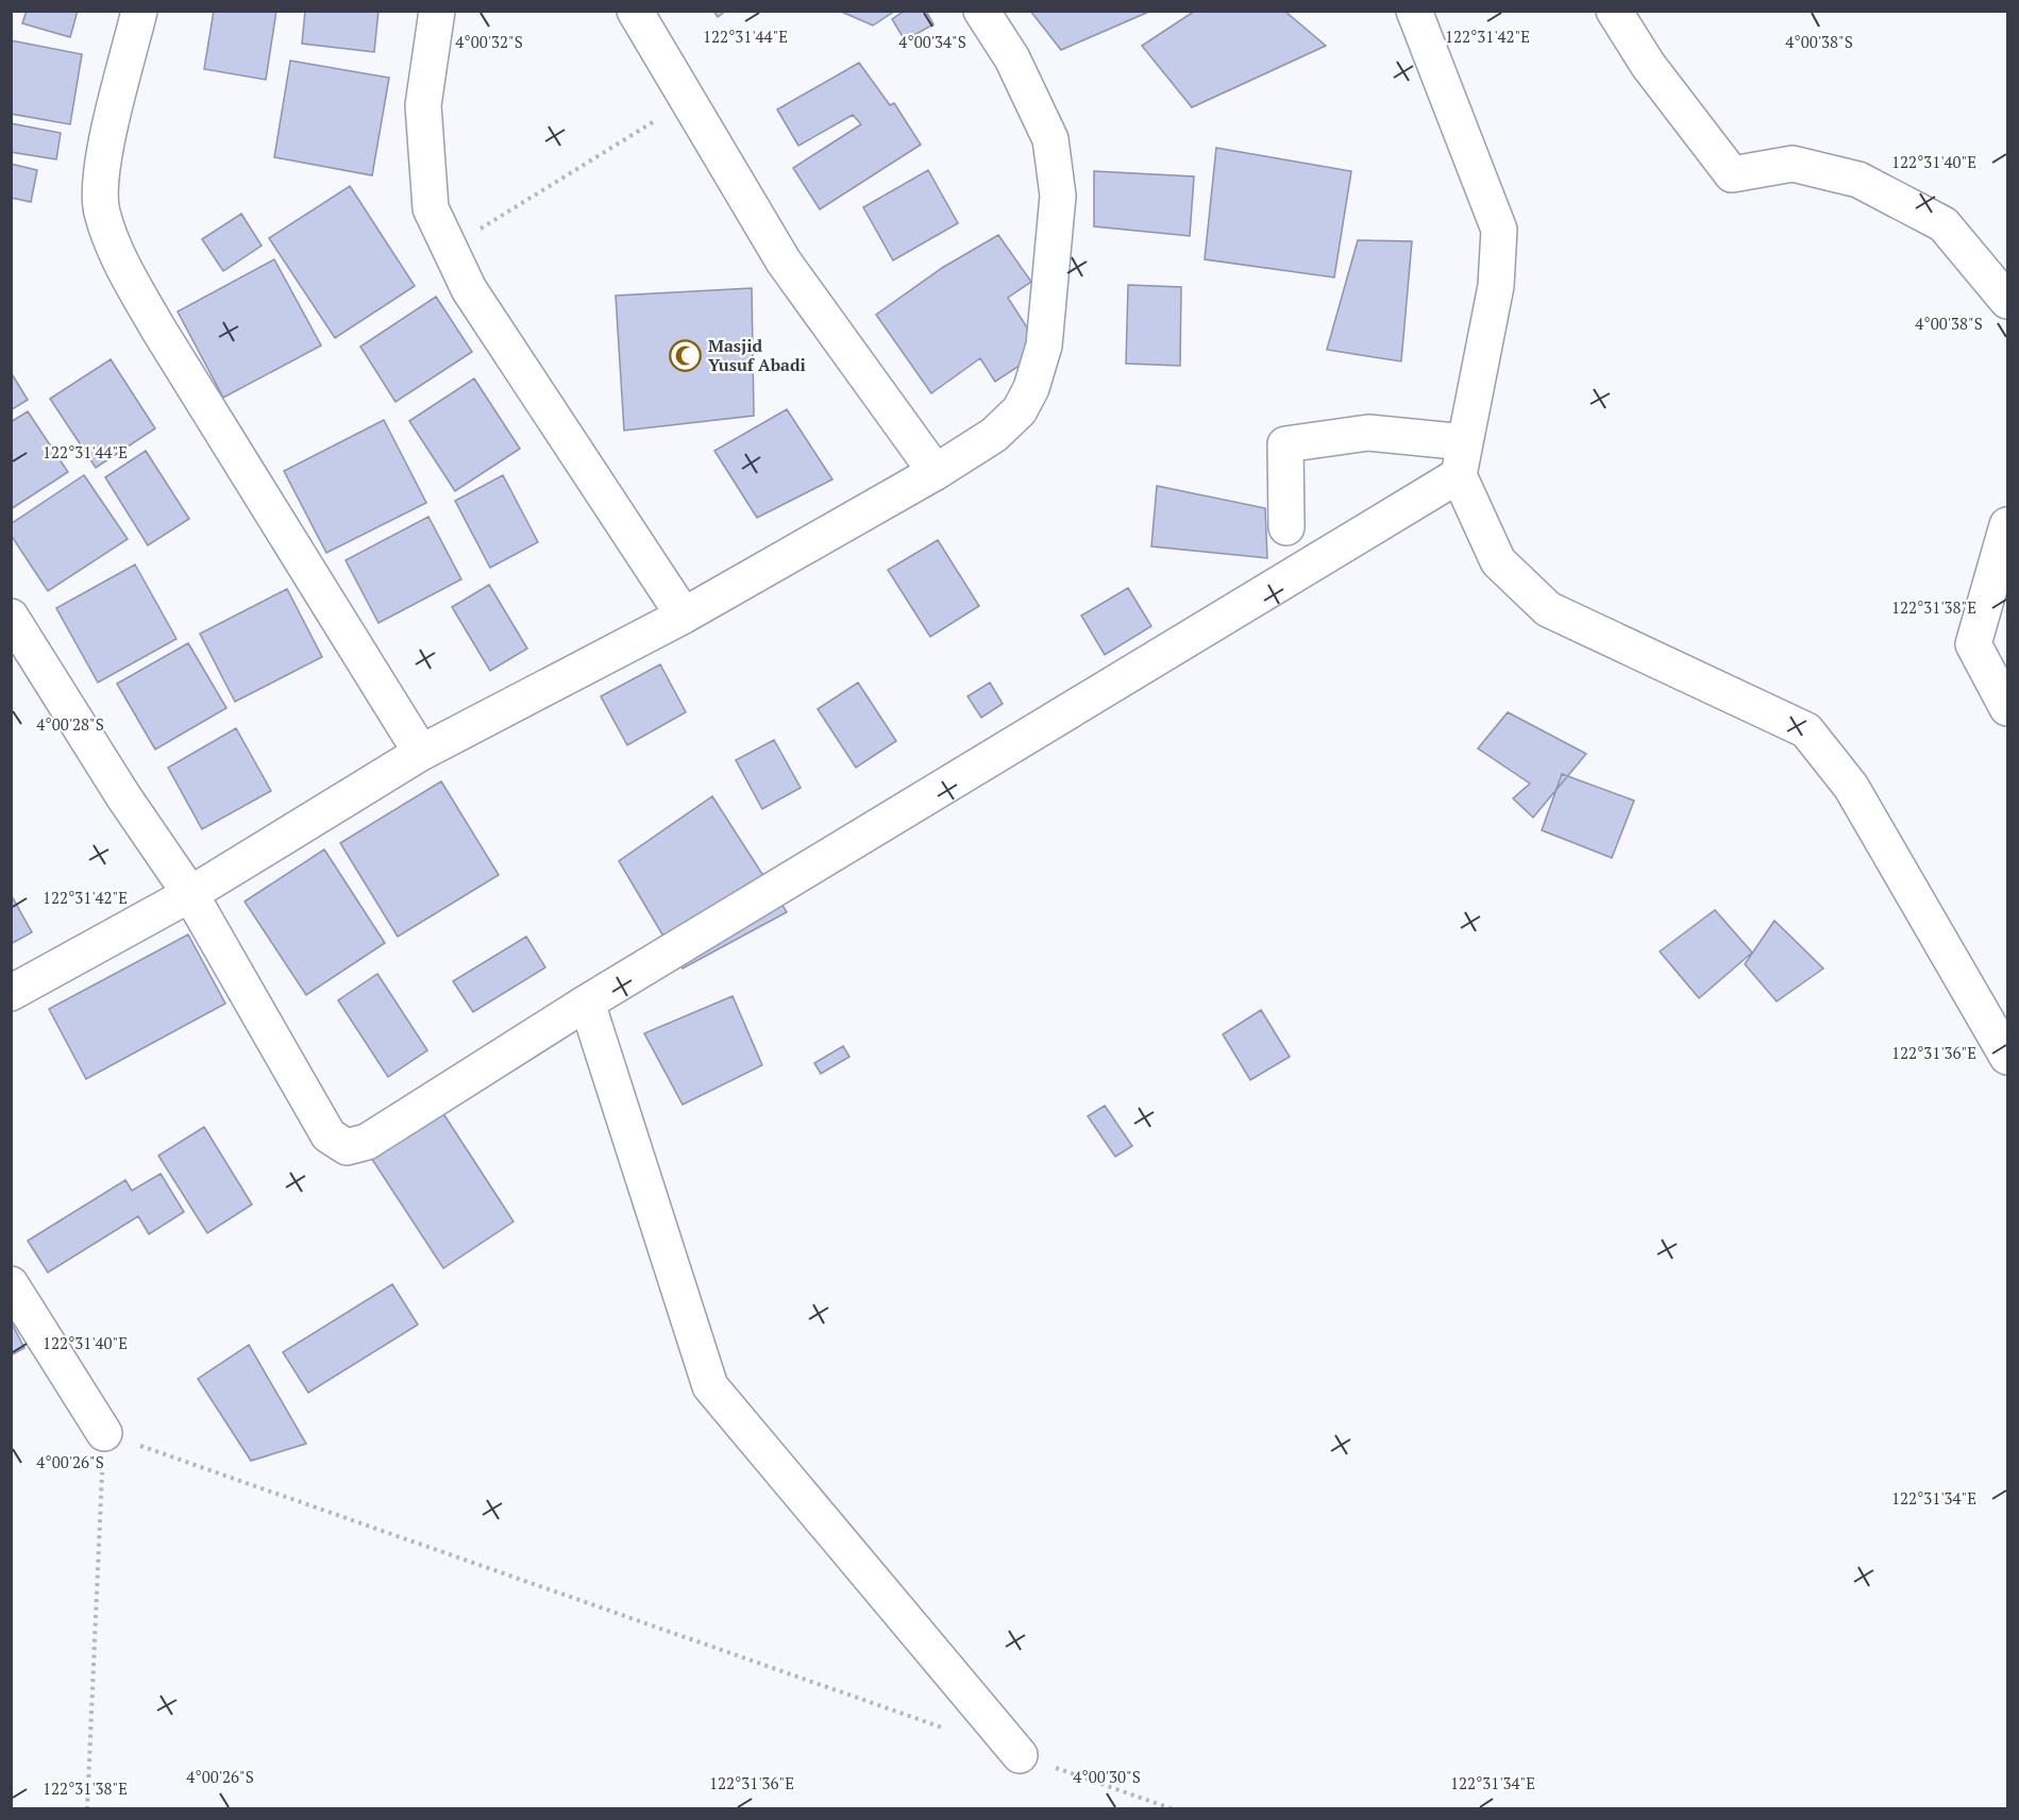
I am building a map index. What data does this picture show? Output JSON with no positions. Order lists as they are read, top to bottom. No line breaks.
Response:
{"places":{"mosque":["Masjid Yusuf Abadi"]},"coordinates":["122°31'44\"E","122°31'42\"E","4°00'32\"S","4°00'34\"S","4°00'38\"S","122°31'40\"E","122°31'38\"E","4°00'28\"S","122°31'36\"E","4°00'26\"S","122°31'34\"E","4°00'30\"S"]}
